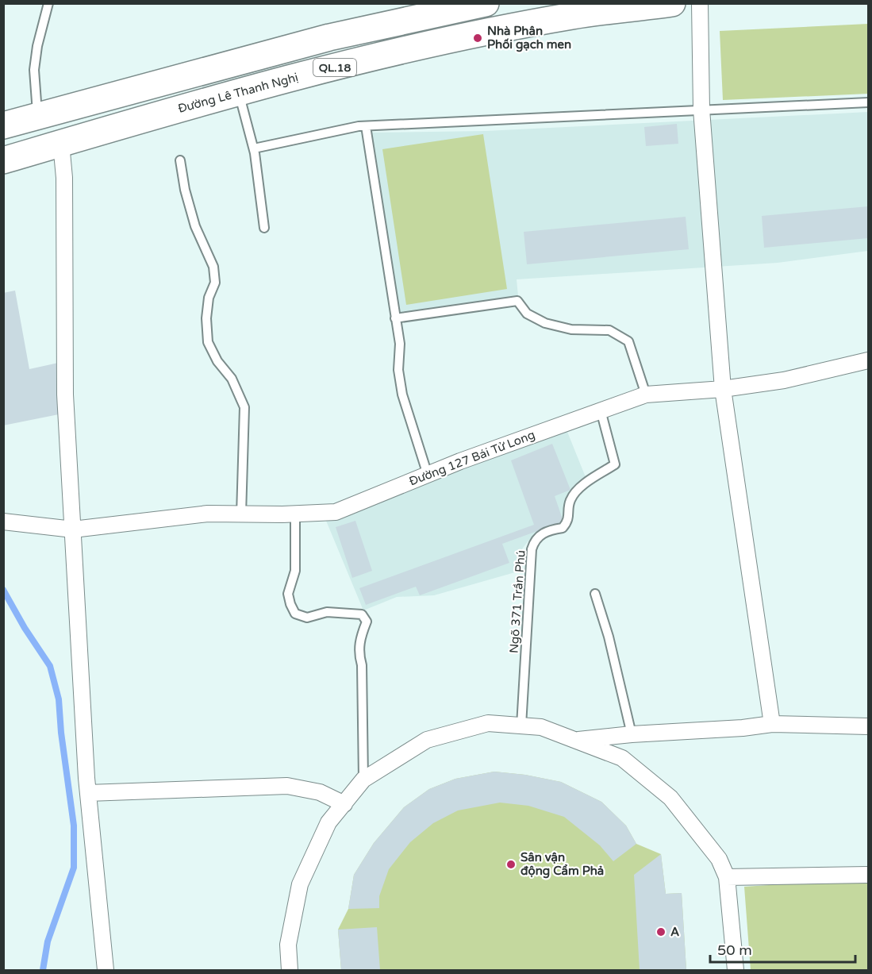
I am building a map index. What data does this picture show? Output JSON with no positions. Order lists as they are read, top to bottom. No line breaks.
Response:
{"streets":{"highway":["QL.18","Đường Lê Thanh Nghị"],"street":["Đường 127 Bái Tử Long"],"lane":["Ngõ 371 Trần Phú"]},"crossings":[["Đường 127 Bái Tử Long","Ngõ 371 Trần Phú"]],"places":["Nhà Phân Phối gạch men","Sân vận động Cẩm Phả","A"],"scale_bar":"50 m"}
